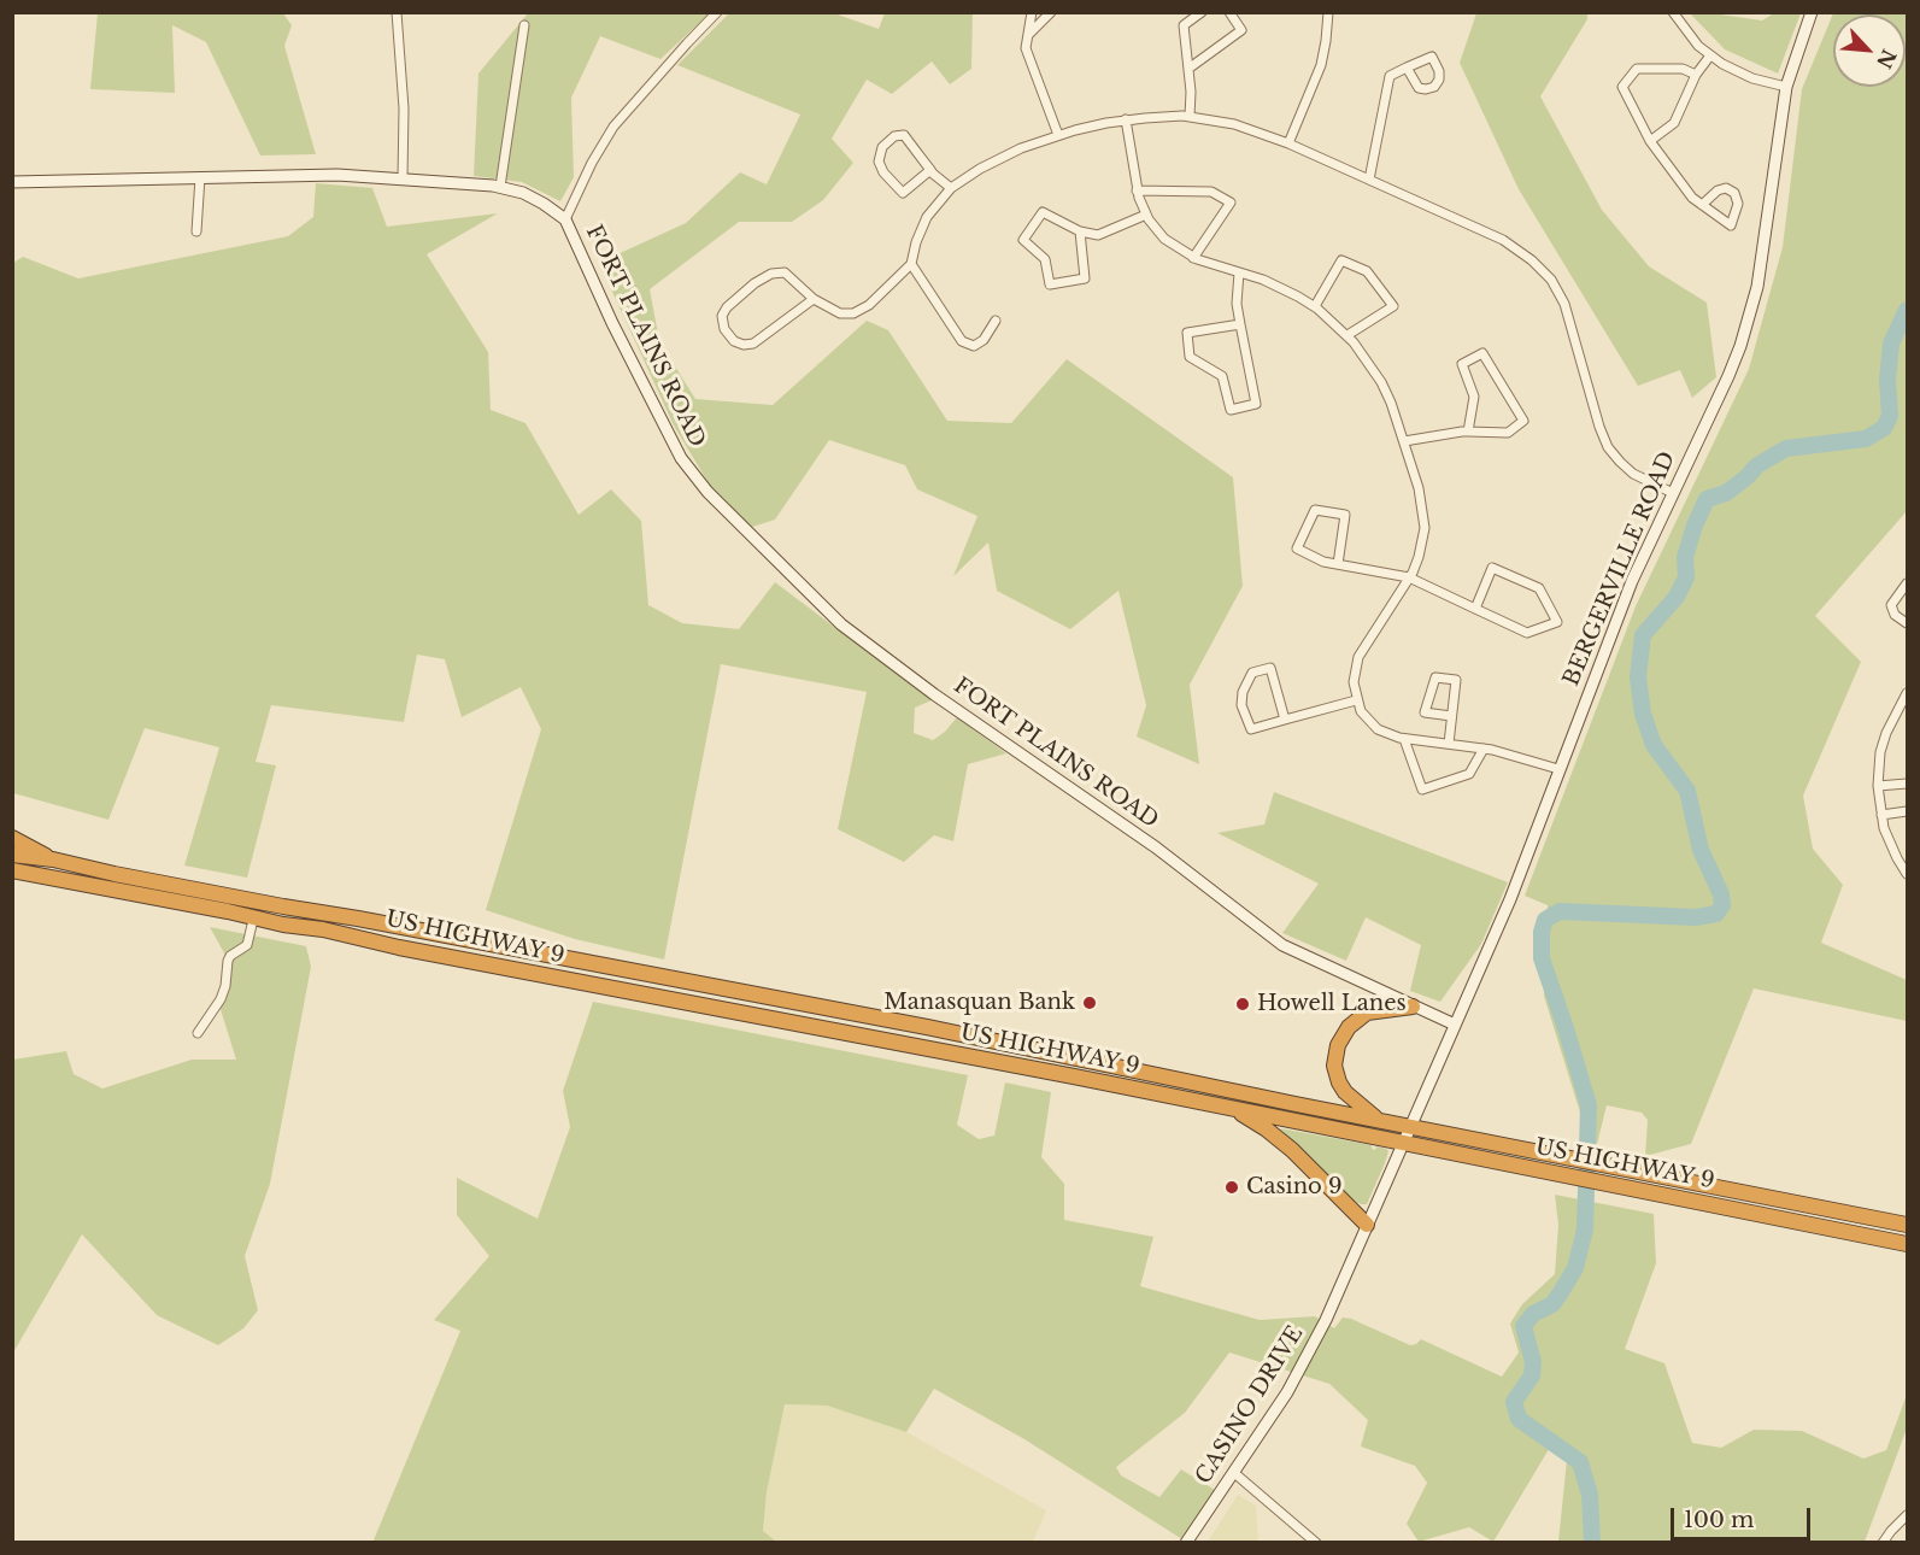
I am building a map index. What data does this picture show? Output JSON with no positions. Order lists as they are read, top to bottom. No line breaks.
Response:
{"streets":{"highway":["US HIGHWAY 9"],"street":["FORT PLAINS ROAD","BERGERVILLE ROAD","CASINO DRIVE"]},"crossings":[["FORT PLAINS ROAD","BERGERVILLE ROAD"],["FORT PLAINS ROAD","US HIGHWAY 9"],["FORT PLAINS ROAD","CASINO DRIVE"],["BERGERVILLE ROAD","US HIGHWAY 9"],["BERGERVILLE ROAD","CASINO DRIVE"],["US HIGHWAY 9","CASINO DRIVE"]],"places":["Manasquan Bank","Howell Lanes","Casino 9"],"scale_bar":"100 m","north":"bottom right"}
